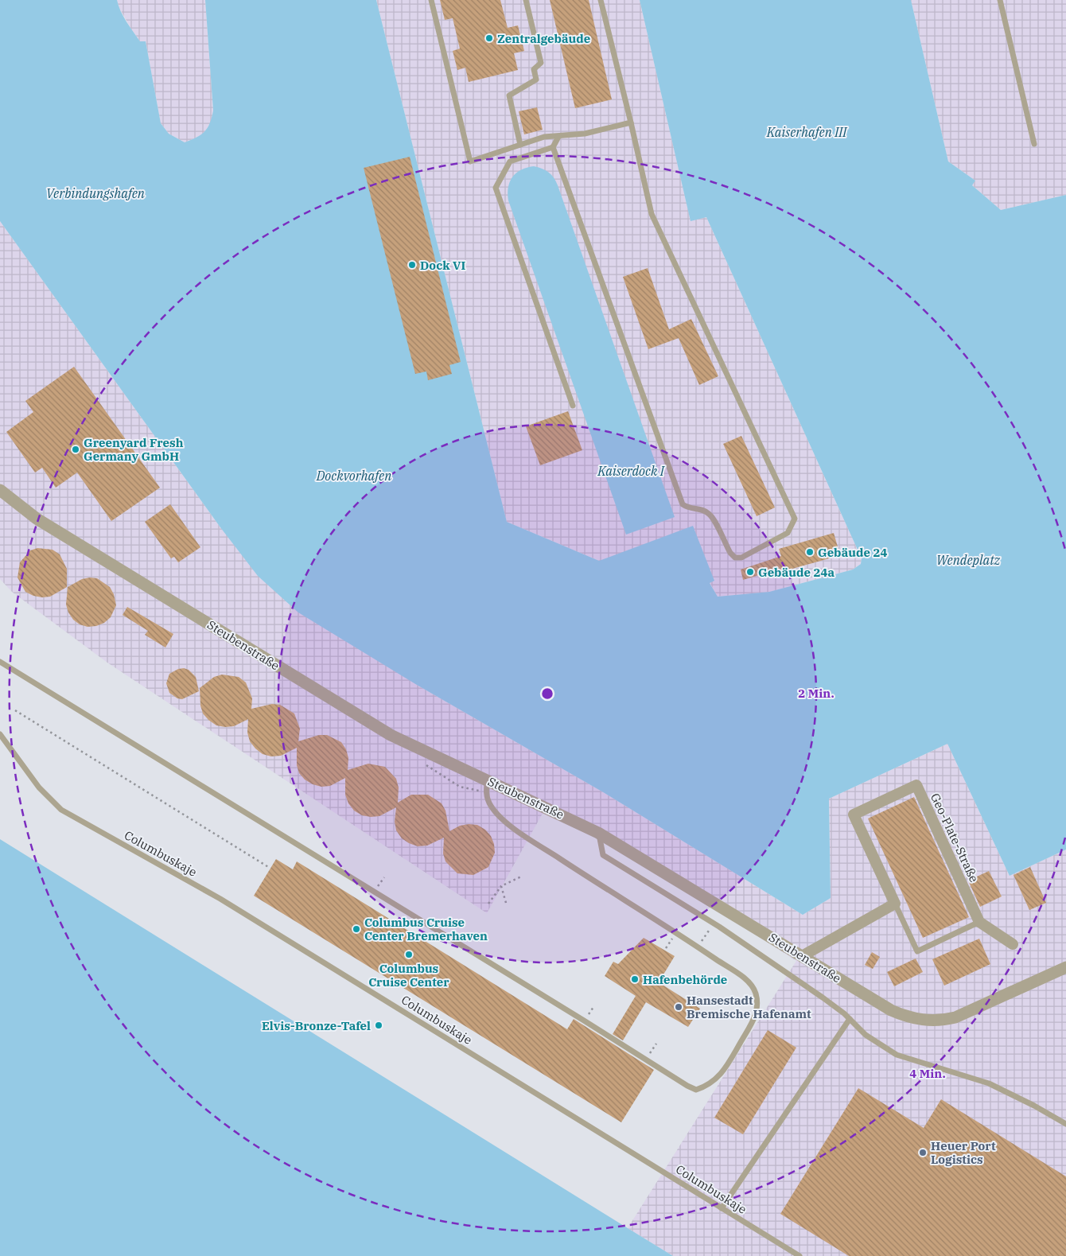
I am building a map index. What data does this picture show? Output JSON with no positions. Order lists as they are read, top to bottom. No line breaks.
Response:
{"streets":{"street":["Steubenstraße","Geo-Plate-Straße"],"lane":["Columbuskaje"]},"water":["Kaiserhafen III","Verbindungshafen","Kaiserdock I","Dockvorhafen","Wendeplatz"],"places":["Zentralgebäude","Dock VI","Greenyard Fresh Germany GmbH","Gebäude 24","Gebäude 24a","Columbus Cruise Center Bremerhaven","Columbus Cruise Center","Hafenbehörde","Hansestadt Bremische Hafenamt","Elvis-Bronze-Tafel","Heuer Port Logistics"],"rings":["2 Min.","4 Min."]}
